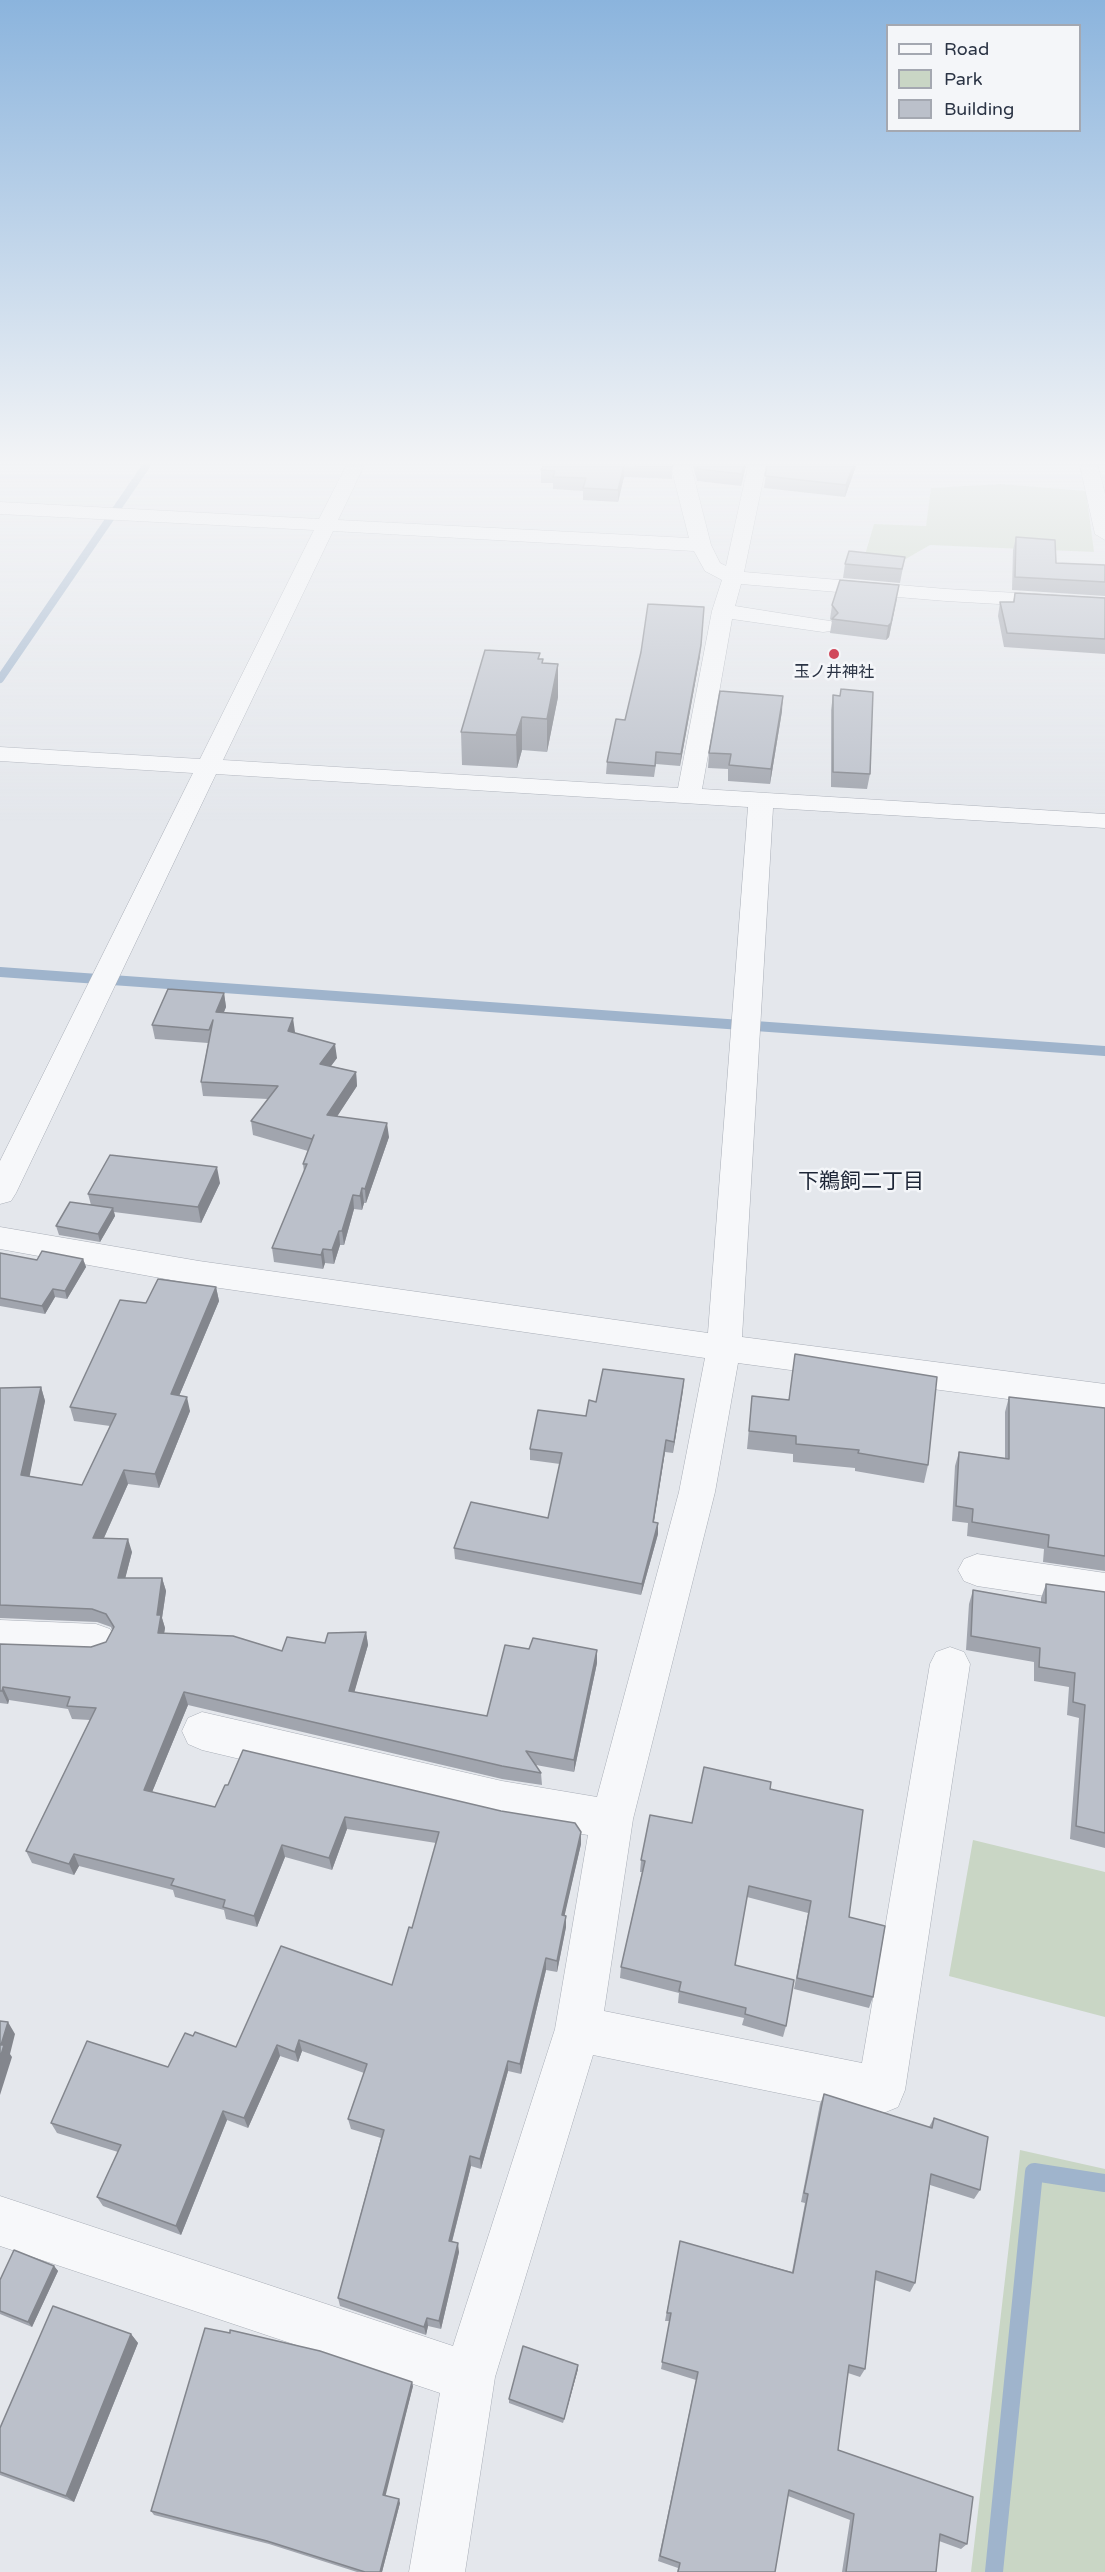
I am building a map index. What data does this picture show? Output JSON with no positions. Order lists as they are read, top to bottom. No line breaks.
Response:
{"districts":["下鵜飼二丁目"],"places":["玉ノ井神社"],"legend":["Road","Park","Building"]}
